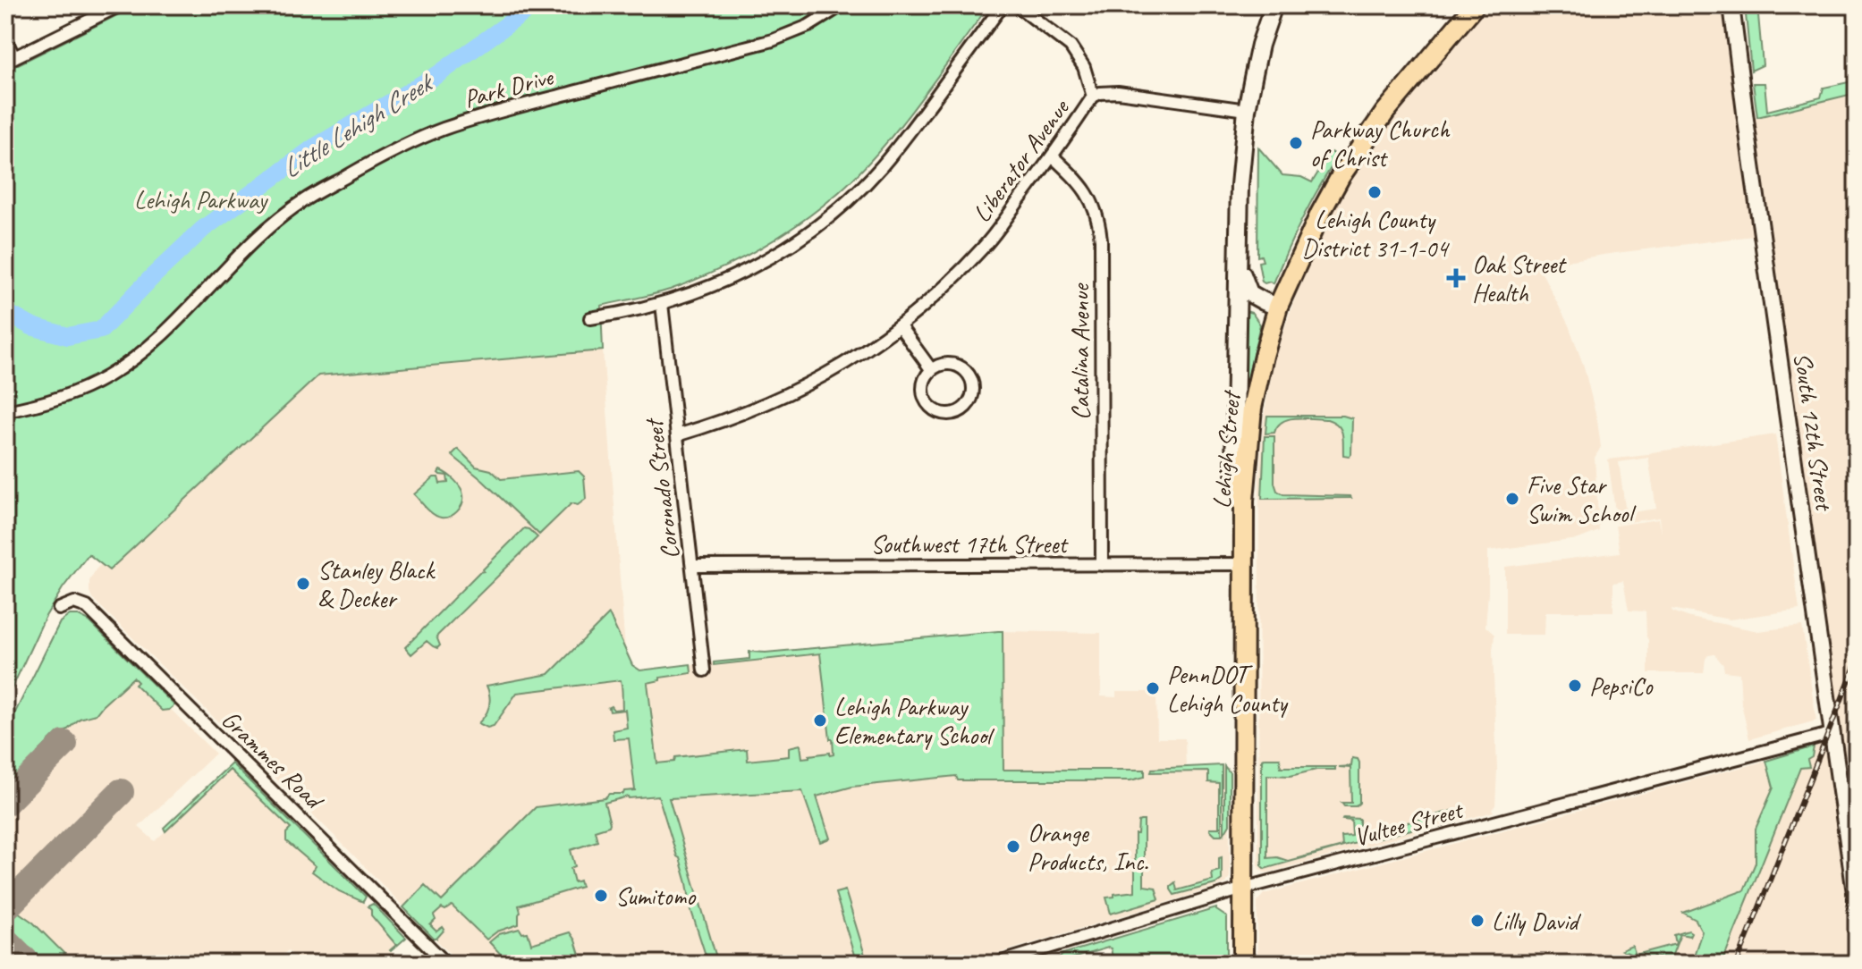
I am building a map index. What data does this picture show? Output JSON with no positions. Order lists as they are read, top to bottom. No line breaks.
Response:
{"streets":{"main road":["Lehigh Street"],"street":["Park Drive","Liberator Avenue","Catalina Avenue","South 12th Street","Coronado Street","Southwest 17th Street","Grammes Road","Vultee Street"]},"crossings":[["Liberator Avenue","Catalina Avenue"],["Liberator Avenue","Coronado Street"],["Catalina Avenue","Southwest 17th Street"],["South 12th Street","Vultee Street"],["Lehigh Street","Southwest 17th Street"],["Lehigh Street","Vultee Street"],["Coronado Street","Southwest 17th Street"]],"water":["Little Lehigh Creek"],"parks":["Lehigh Parkway"],"places":{"other":["Parkway Church of Christ","Lehigh County District 31-1-04","Five Star Swim School","Stanley Black & Decker","PepsiCo","PennDOT Lehigh County","Lehigh Parkway Elementary School","Orange Products, Inc.","Sumitomo","Lilly David"],"health":["Oak Street Health"]}}
